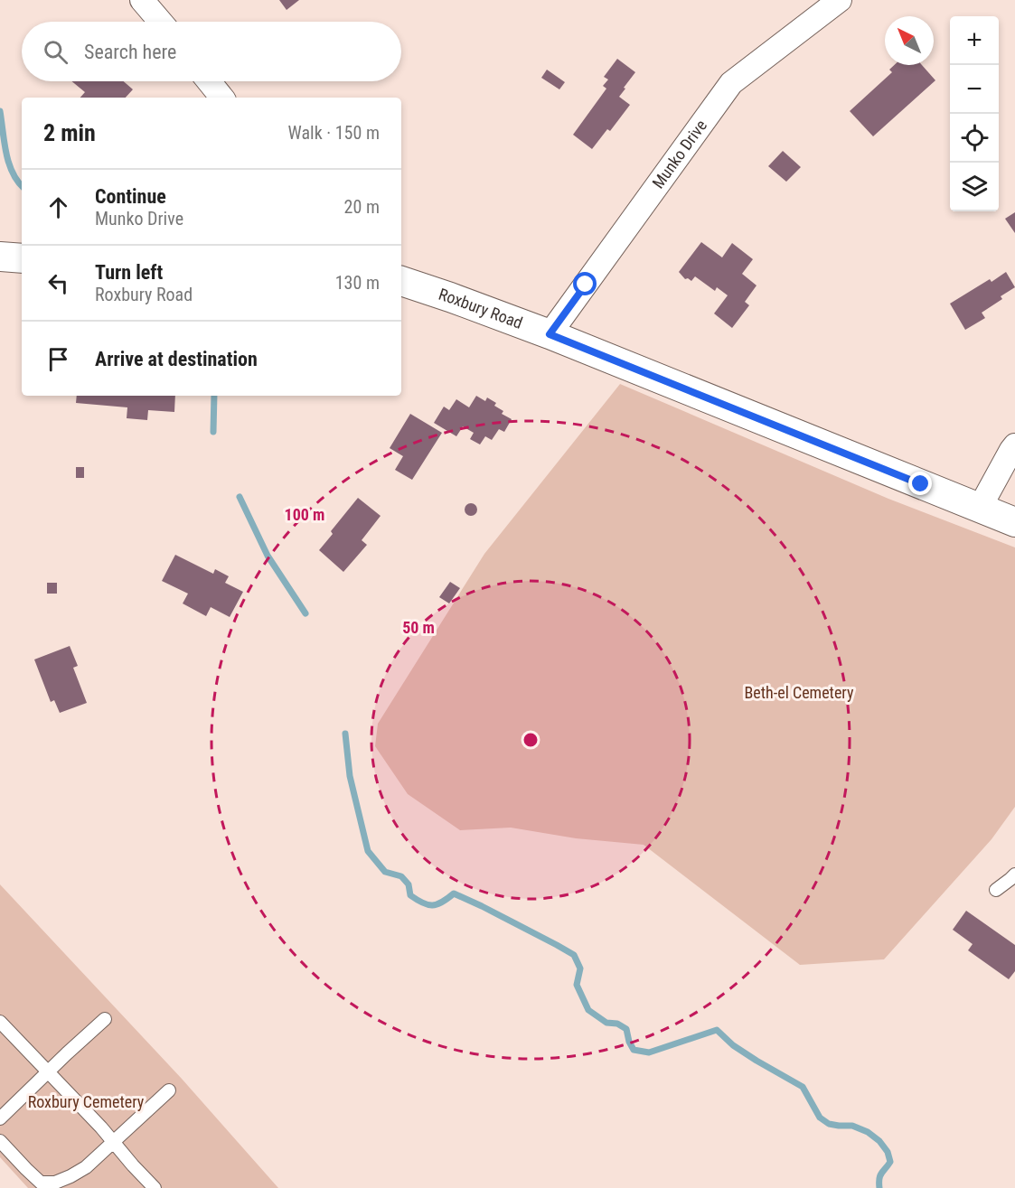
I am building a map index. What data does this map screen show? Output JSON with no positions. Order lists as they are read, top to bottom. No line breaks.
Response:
{"streets":{"street":["Munko Drive","Roxbury Road"]},"crossings":[["Munko Drive","Roxbury Road"]],"parks":["Beth-el Cemetery","Roxbury Cemetery"],"north":"top left","page":{"map_buttons":["+","−"],"search":"Search here","heading":["2 min","Walk · 150 m"],"list":[["Continue","Munko Drive","20 m"],["Turn left","Roxbury Road","130 m"],"Arrive at destination"]},"rings":["100 m","50 m"]}
